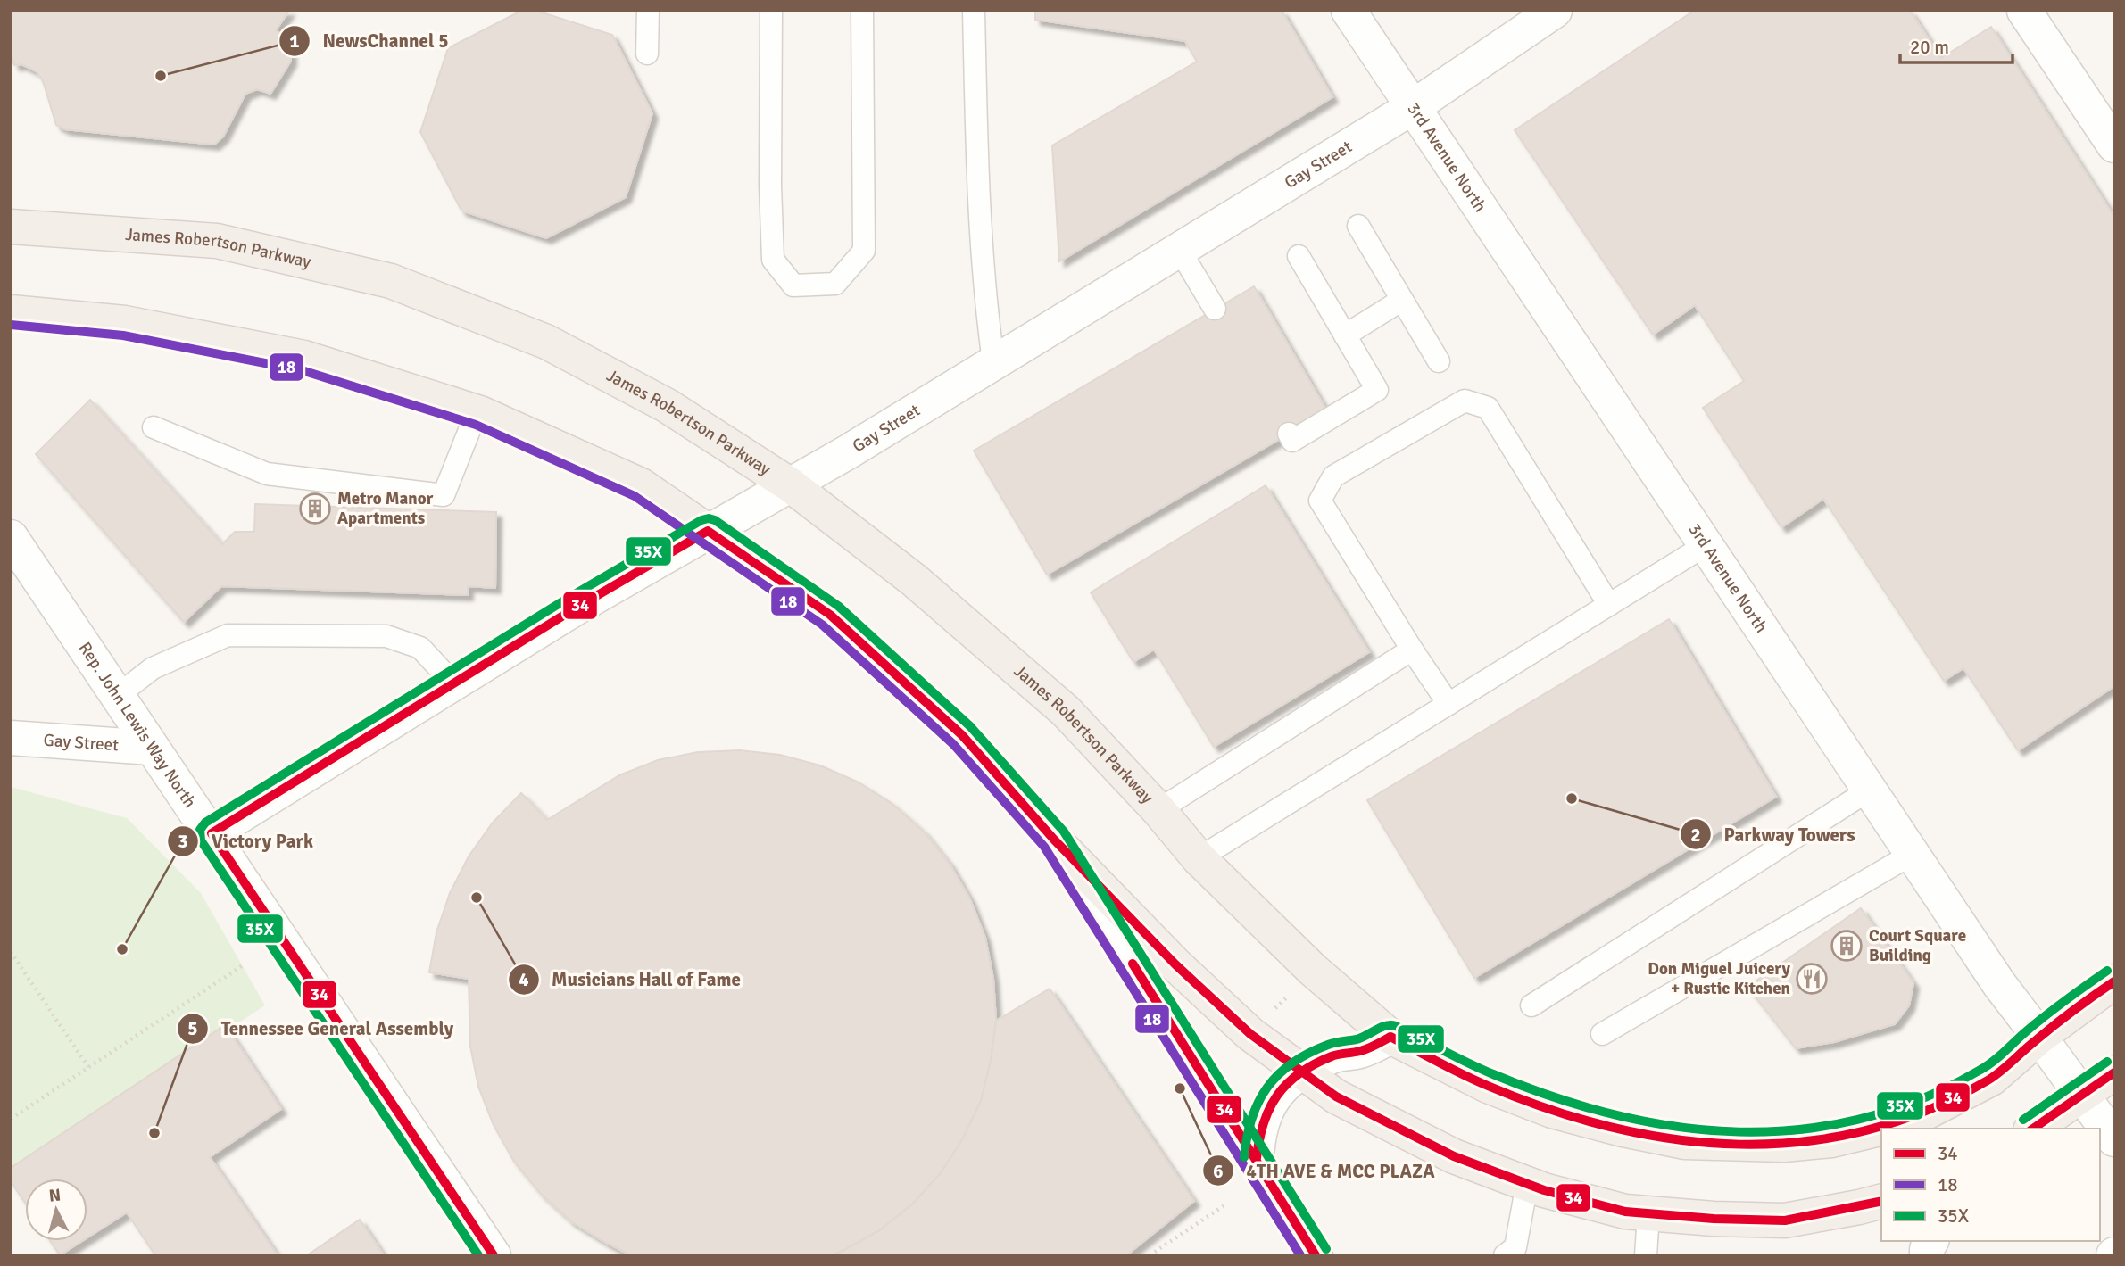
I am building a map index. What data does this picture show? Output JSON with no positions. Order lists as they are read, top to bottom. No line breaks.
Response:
{"streets":{"main road":["James Robertson Parkway"],"street":["3rd Avenue North","Gay Street","Rep. John Lewis Way North"]},"crossings":[["3rd Avenue North","Gay Street"],["3rd Avenue North","James Robertson Parkway"],["Gay Street","James Robertson Parkway"],["Gay Street","Rep. John Lewis Way North"]],"places":{"other":["NewsChannel 5","Parkway Towers","Musicians Hall of Fame","Victory Park","4TH AVE & MCC PLAZA","Tennessee General Assembly"],"building":["Metro Manor Apartments","Court Square Building"],"restaurant":["Don Miguel Juicery + Rustic Kitchen"]},"lines":["transit line 18","transit line 35X","transit line 34"],"legend":["34","18","35X"],"scale_bar":"20 m","north":"top"}
